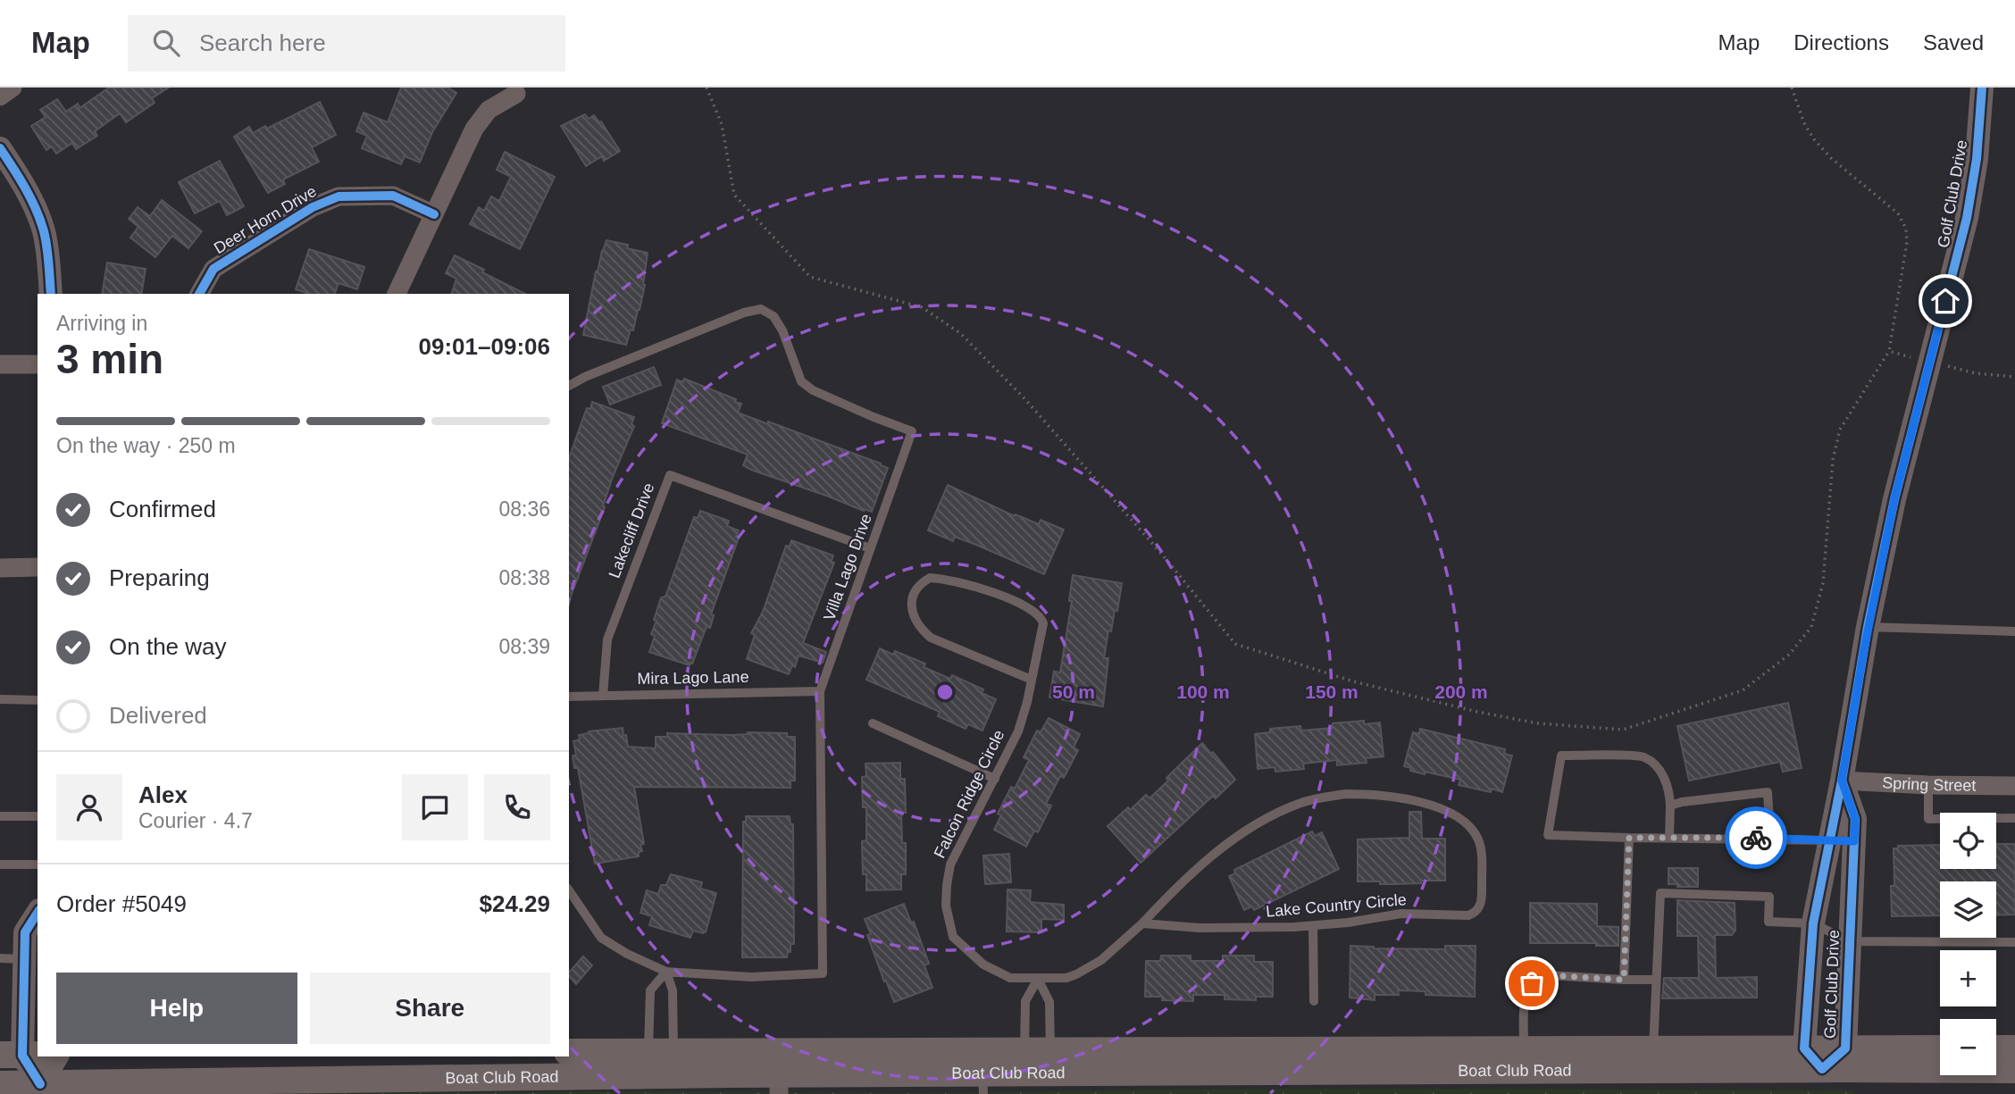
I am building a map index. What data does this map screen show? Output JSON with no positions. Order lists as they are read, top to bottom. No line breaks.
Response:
{"streets":{"main road":["Boat Club Road"],"street":["Golf Club Drive","Deer Horn Drive","Spring Street"],"lane":["Lakecliff Drive","Villa Lago Drive","Mira Lago Lane","Falcon Ridge Circle","Lake Country Circle"]},"crossings":[["Golf Club Drive","Spring Street"],["Golf Club Drive","Boat Club Road"],["Lakecliff Drive","Villa Lago Drive"],["Lakecliff Drive","Mira Lago Lane"],["Villa Lago Drive","Mira Lago Lane"],["Falcon Ridge Circle","Lake Country Circle"]],"page":{"header":"Map","search":"Search here","nav":["Map","Directions","Saved"],"heading":["3 min","Arriving in","09:01–09:06"],"panel":["Alex","Courier · 4.7","Order #5049","$24.29"],"bar":"On the way · 250 m","list":[["Confirmed","08:36"],["Preparing","08:38"],["On the way","08:39"],"Delivered"],"map_buttons":["+","−"],"buttons":["Help","Share"]},"rings":["50 m","100 m","150 m","200 m"]}
